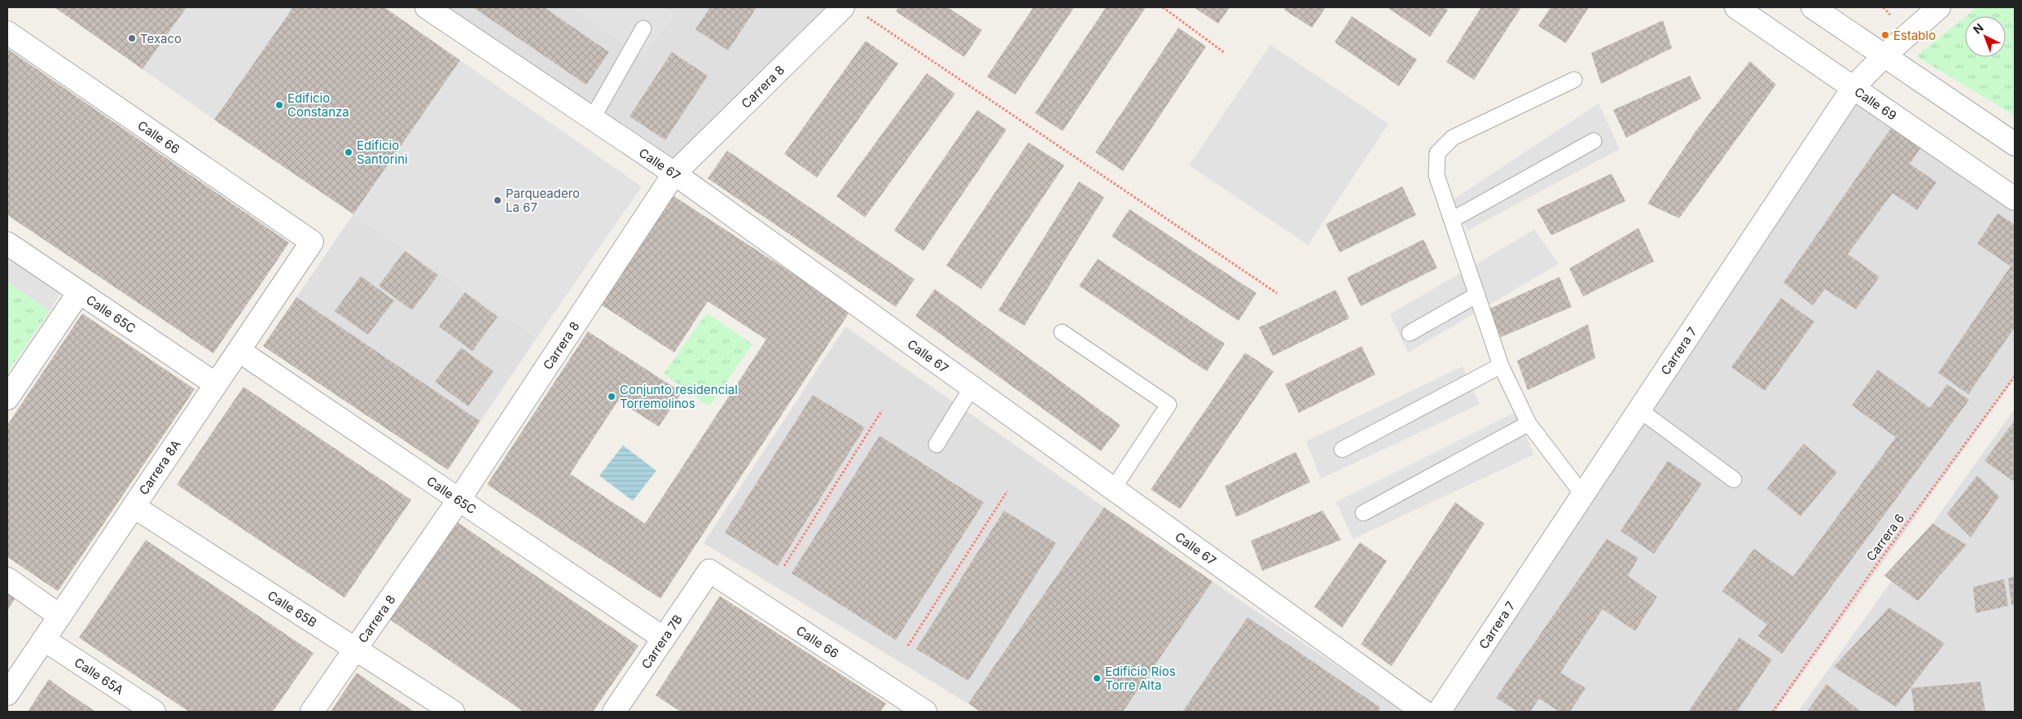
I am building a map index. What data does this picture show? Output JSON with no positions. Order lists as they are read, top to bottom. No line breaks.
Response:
{"streets":{"street":["Carrera 8","Calle 69","Calle 66","Calle 67","Calle 65C","Carrera 7","Carrera 8A","Calle 65B","Carrera 7B","Calle 65A"],"path":["Carrera 6"]},"crossings":[["Carrera 8","Calle 67"],["Carrera 8","Calle 65C"],["Carrera 8","Calle 65B"],["Calle 69","Carrera 7"],["Calle 66","Carrera 8A"],["Calle 66","Carrera 7B"],["Calle 65C","Carrera 8A"],["Calle 65C","Carrera 7B"],["Carrera 8A","Calle 65B"],["Carrera 8A","Calle 65A"]],"places":["Establo","Texaco","Edificio Constanza","Edificio Santorini","Parqueadero La 67","Conjunto residencial Torremolinos","Edificio Ríos Torre Alta"],"north":"top left"}
